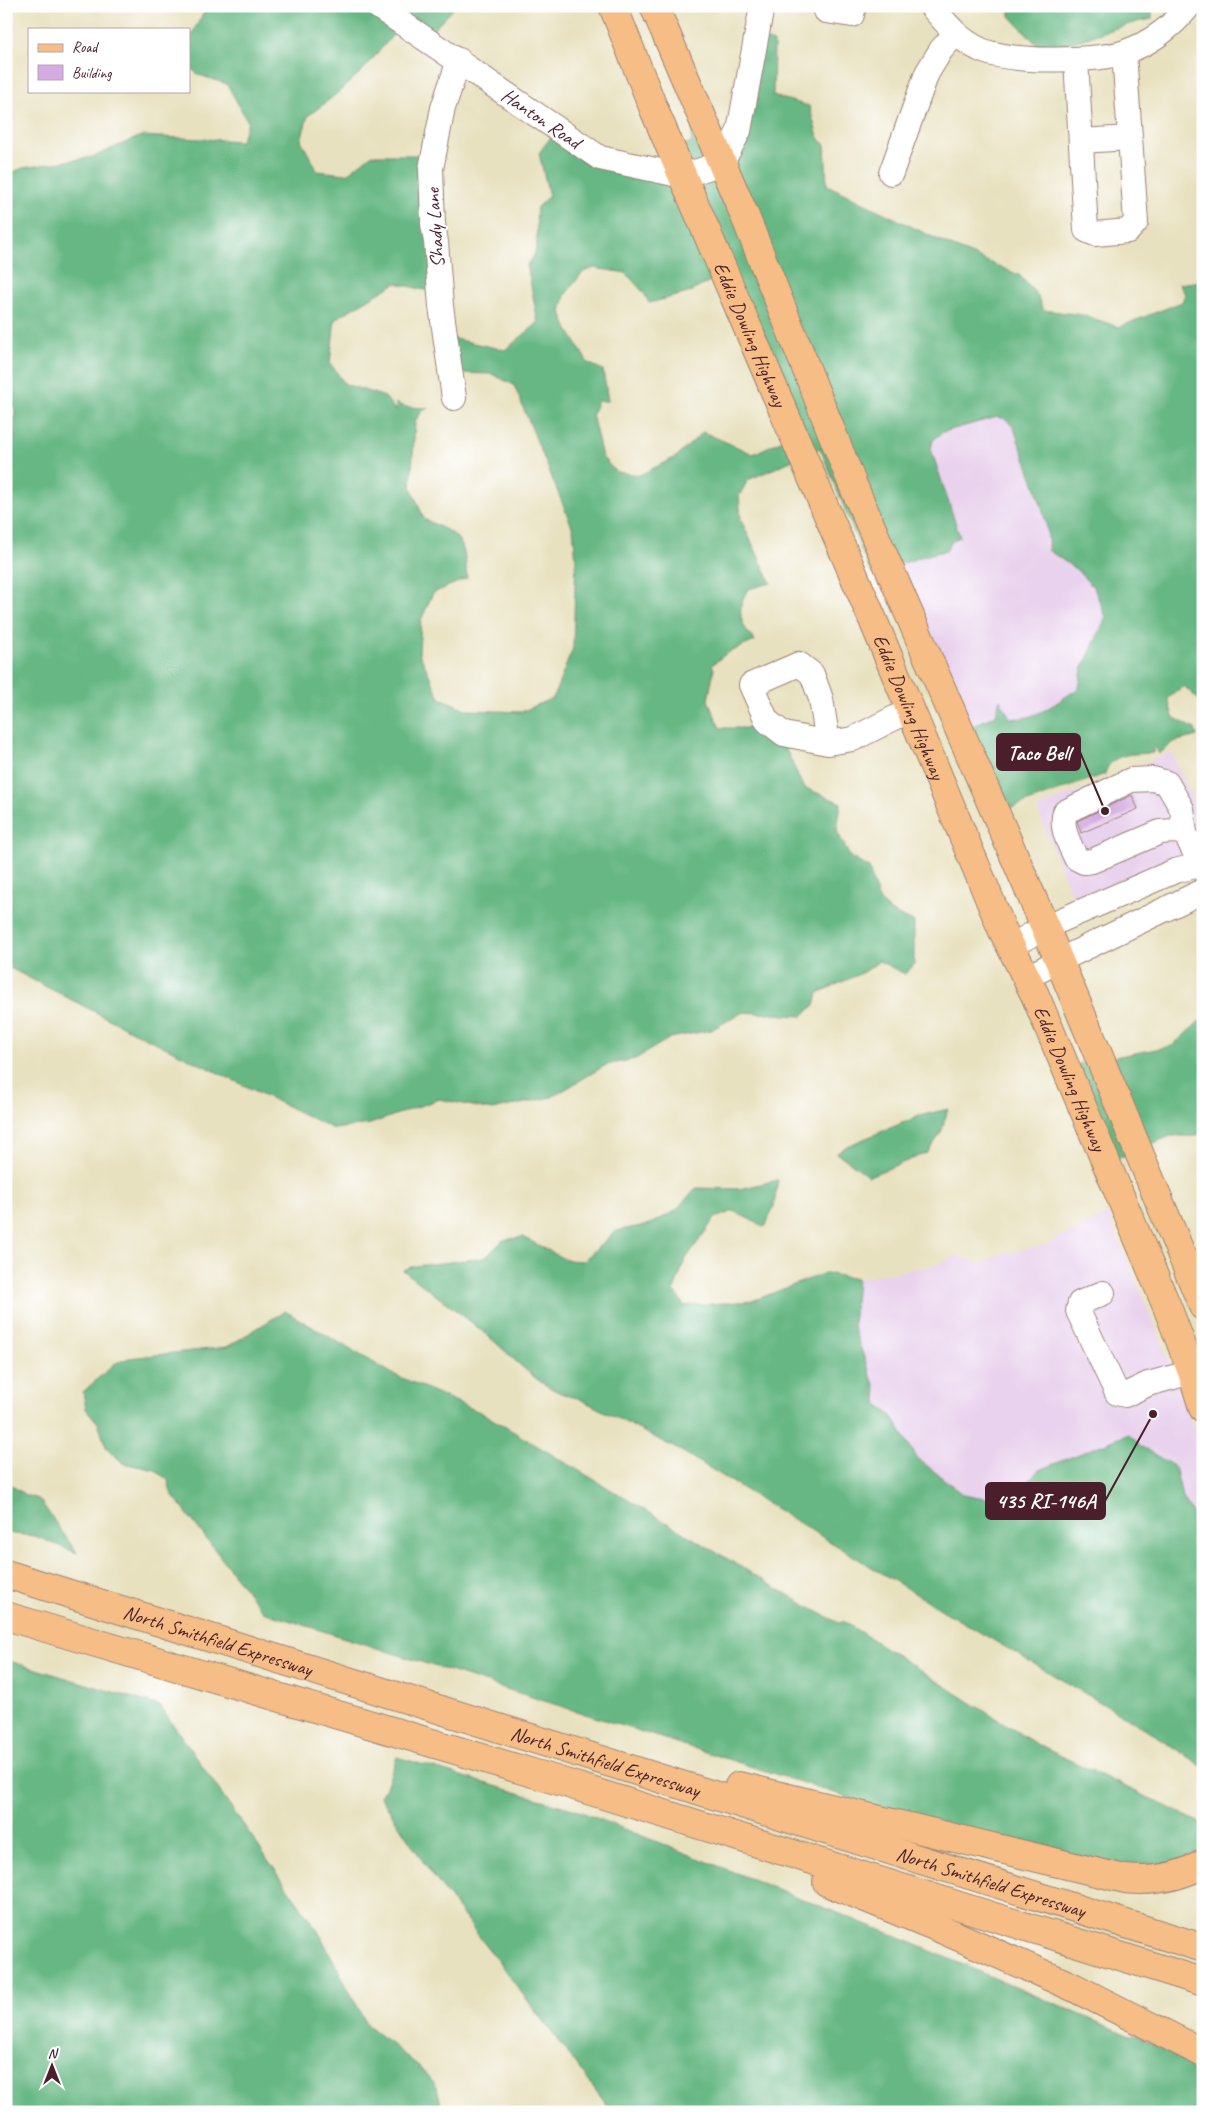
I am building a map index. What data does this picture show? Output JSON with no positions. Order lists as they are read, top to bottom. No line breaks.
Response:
{"streets":{"main road":["Eddie Dowling Highway","North Smithfield Expressway"],"street":["Hanton Road","Shady Lane"]},"crossings":[["Hanton Road","Shady Lane"],["Hanton Road","Eddie Dowling Highway"]],"places":["Taco Bell","435 RI-146A"],"legend":["Road","Building"],"north":"top"}
